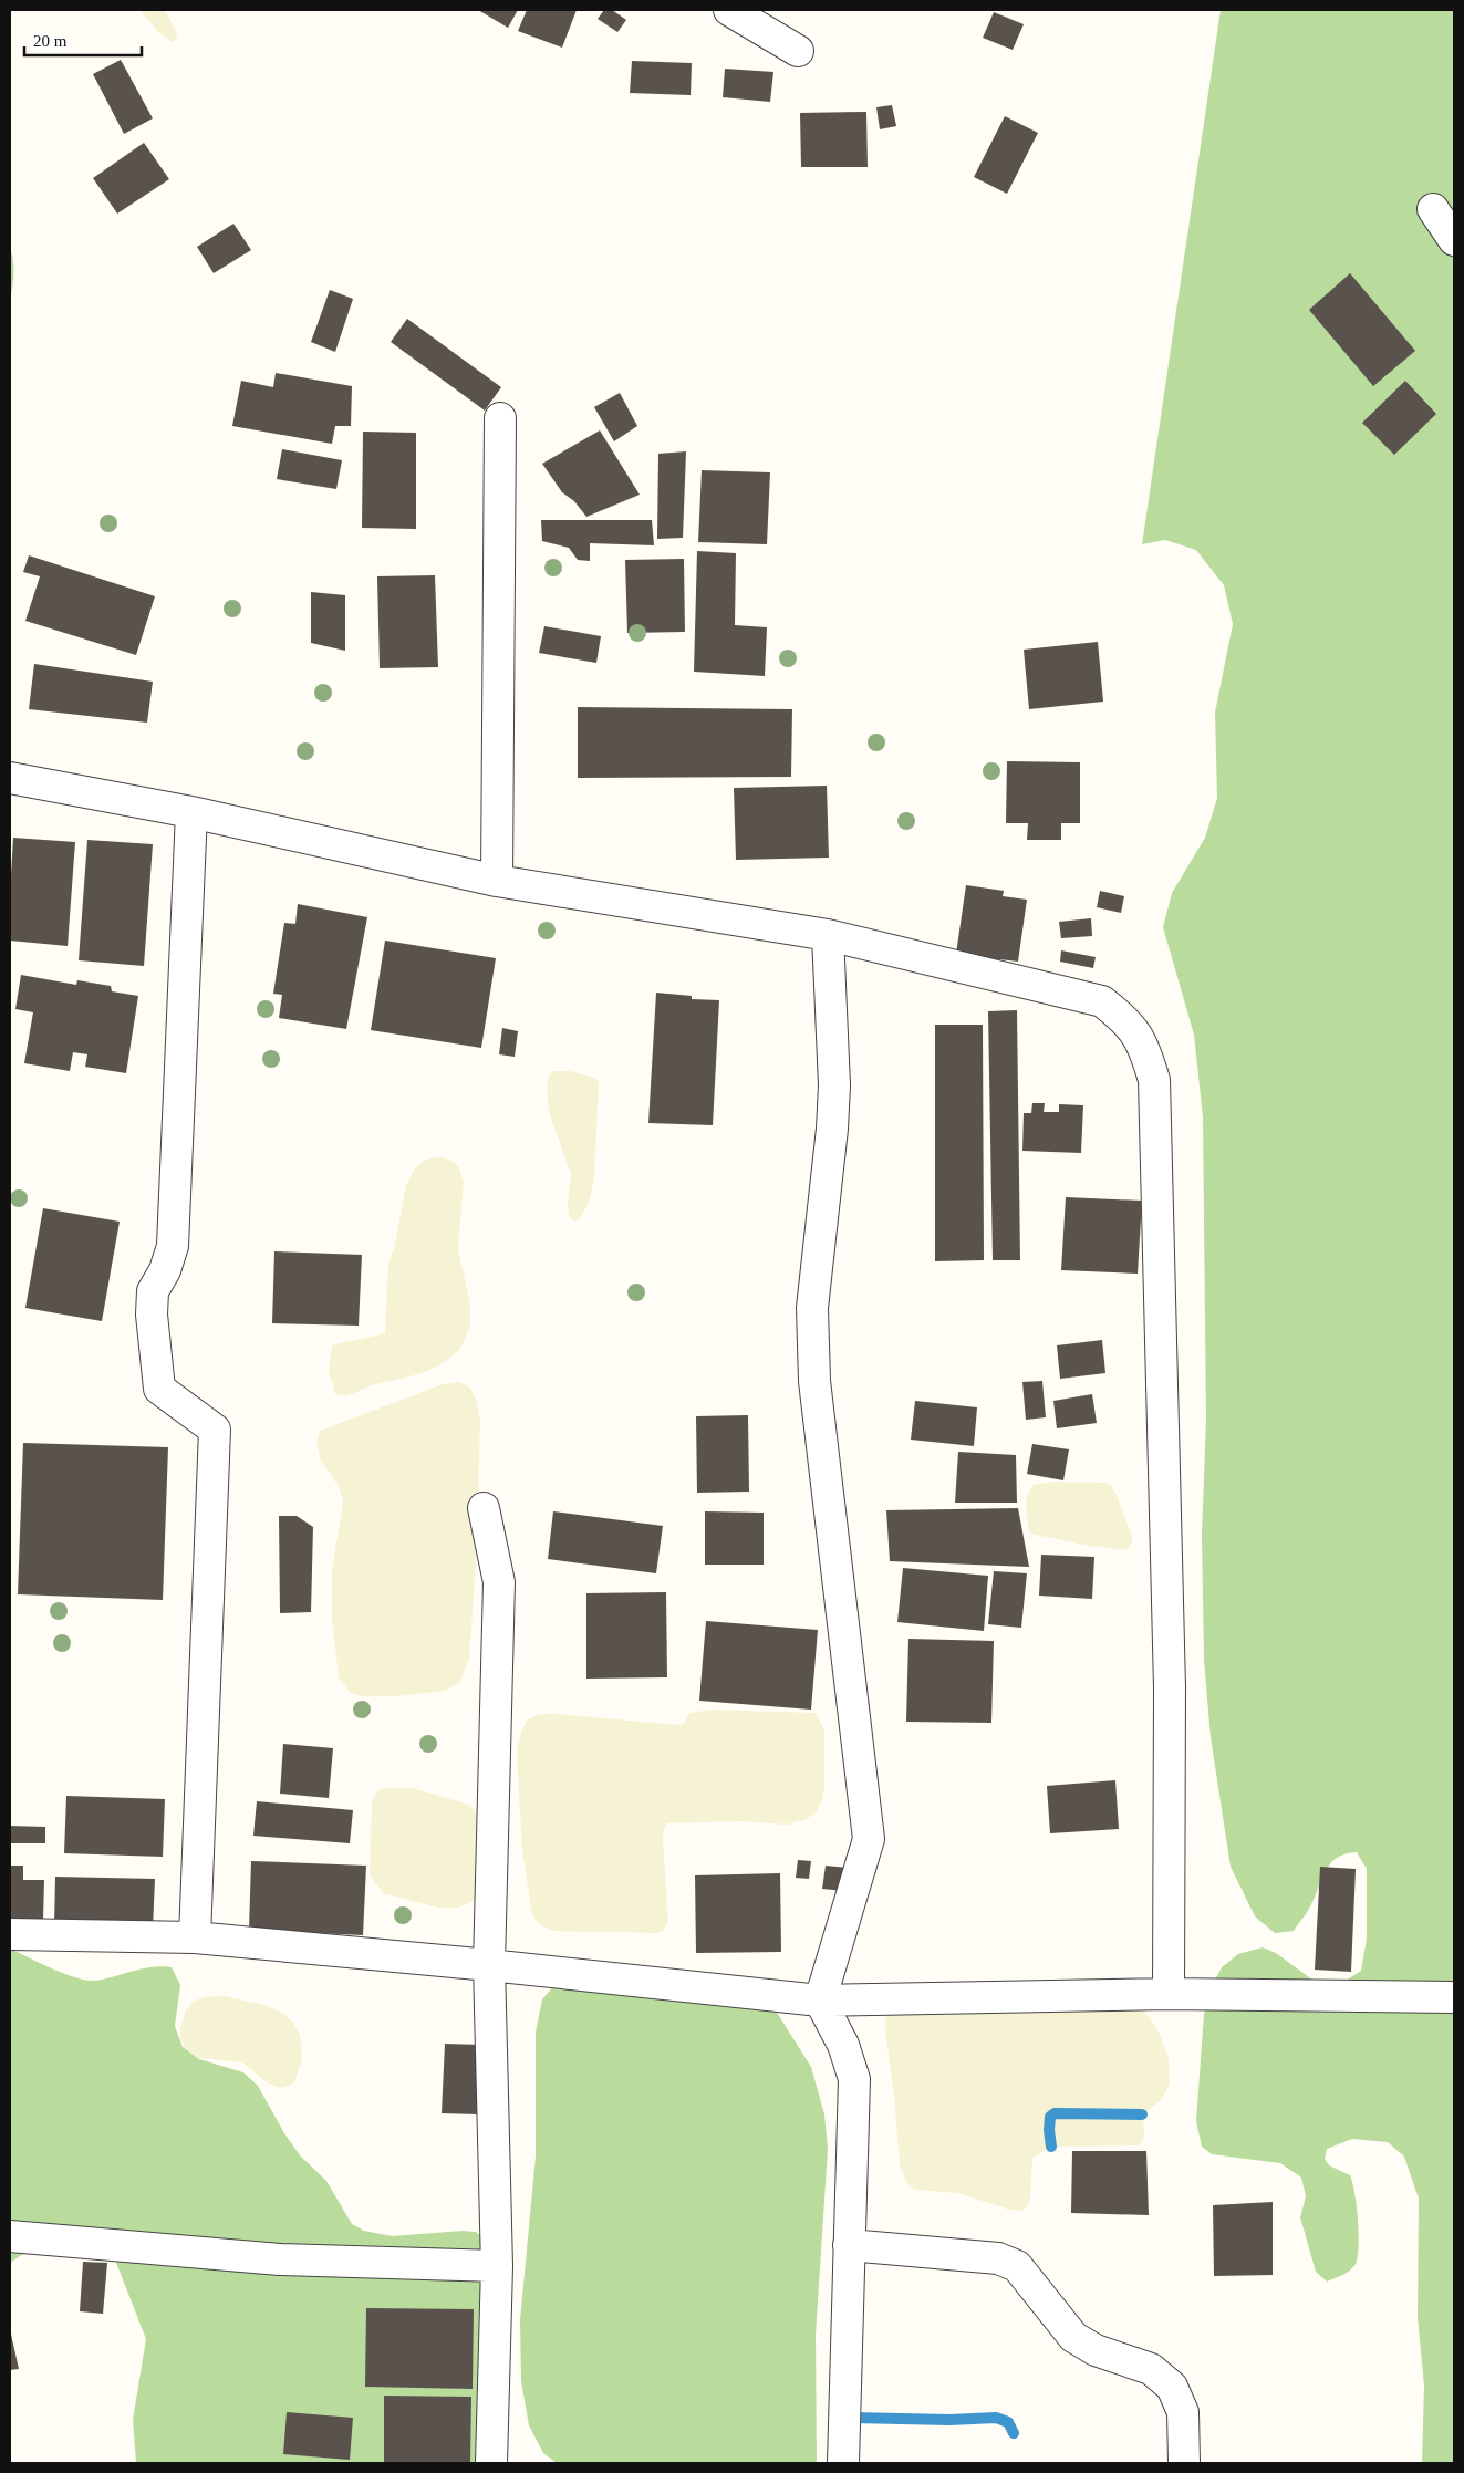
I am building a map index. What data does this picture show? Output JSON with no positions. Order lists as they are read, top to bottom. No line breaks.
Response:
{"scale_bar":"20 m"}
